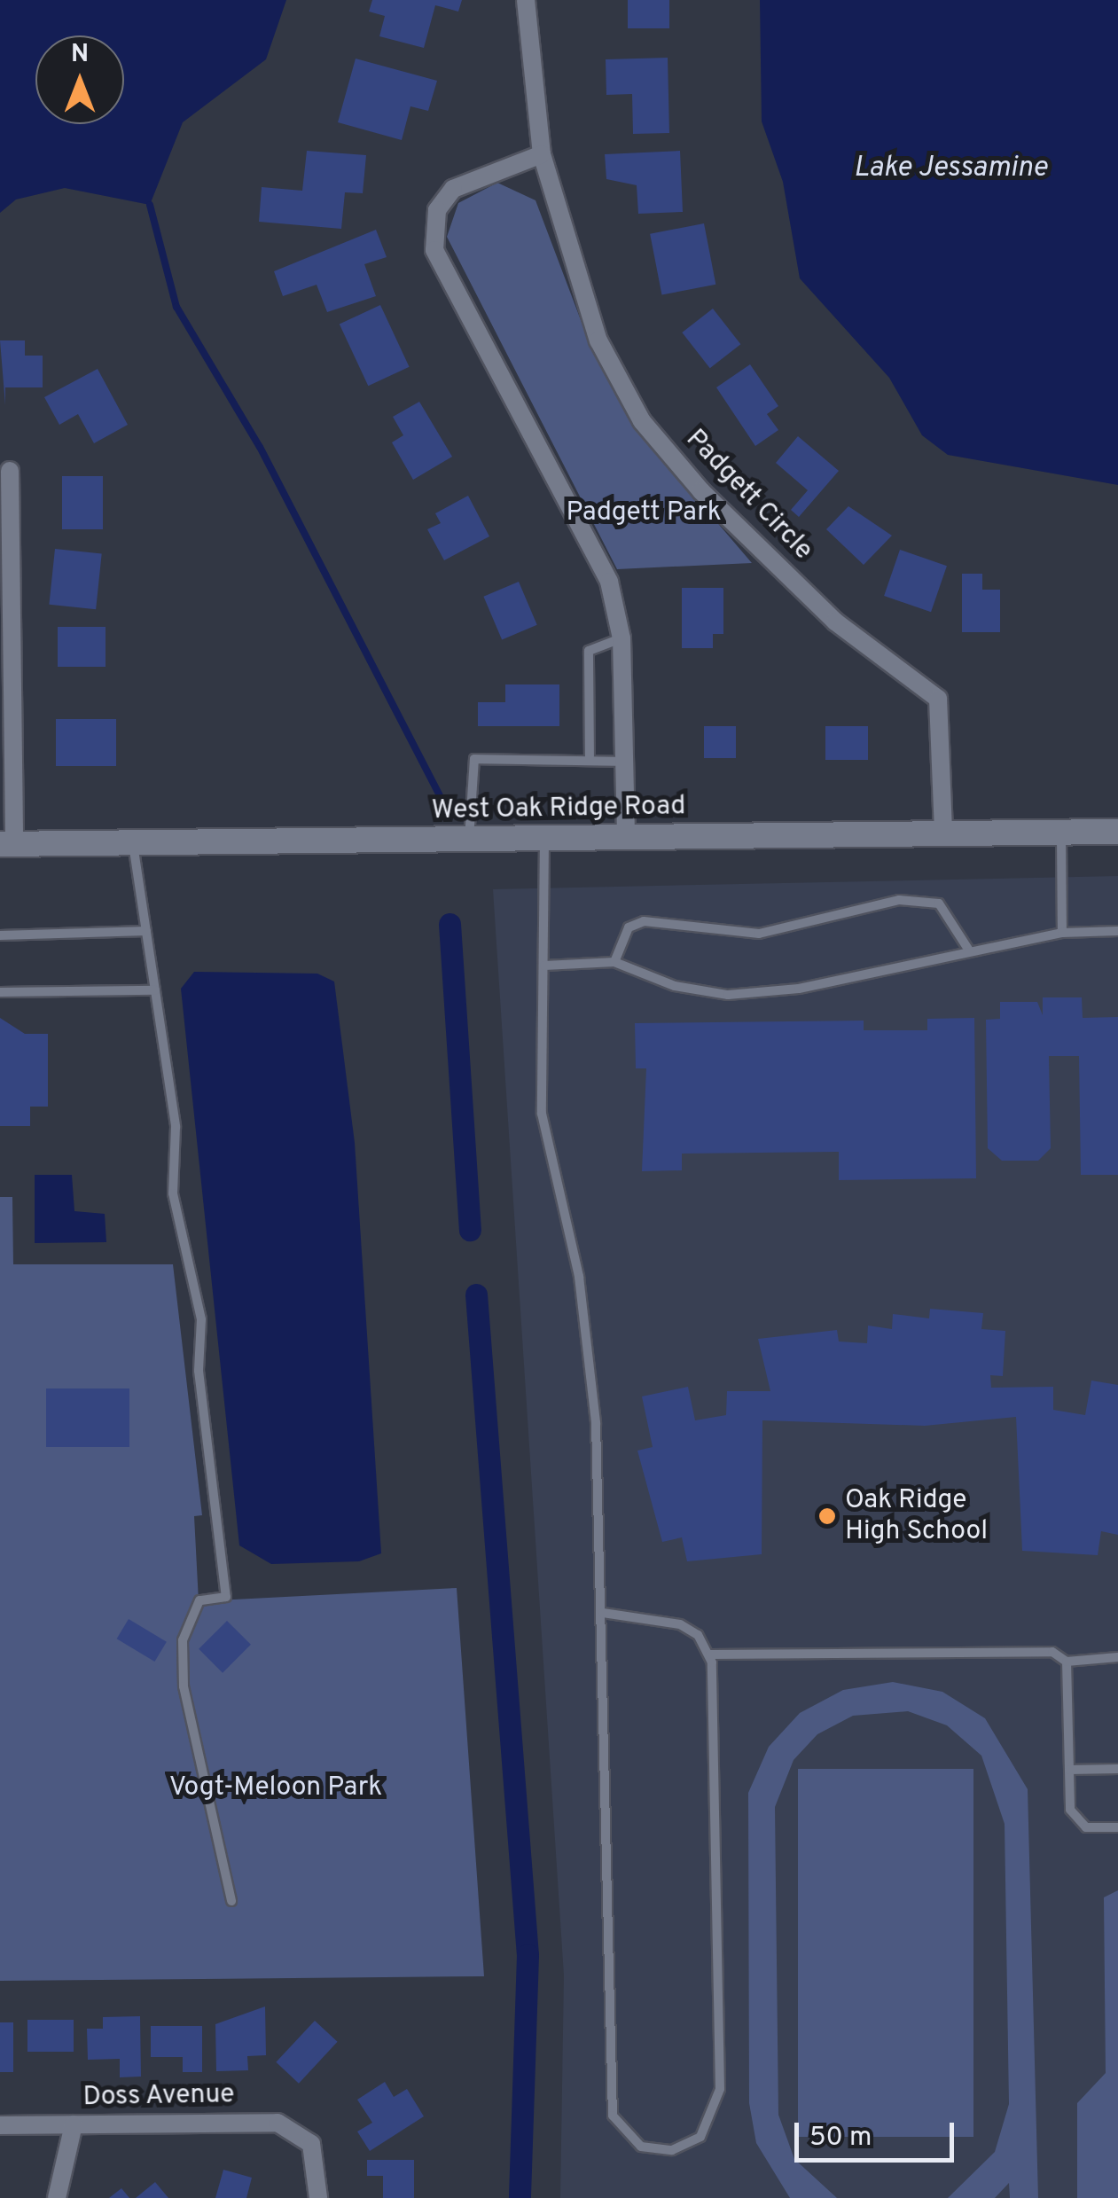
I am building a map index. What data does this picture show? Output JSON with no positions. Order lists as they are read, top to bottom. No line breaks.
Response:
{"streets":{"main road":["West Oak Ridge Road"],"street":["Padgett Circle","Doss Avenue"]},"crossings":[["Padgett Circle","West Oak Ridge Road"]],"water":["Lake Jessamine"],"parks":["Padgett Park","Vogt-Meloon Park"],"places":["Oak Ridge High School"],"scale_bar":"50 m","north":"top"}
